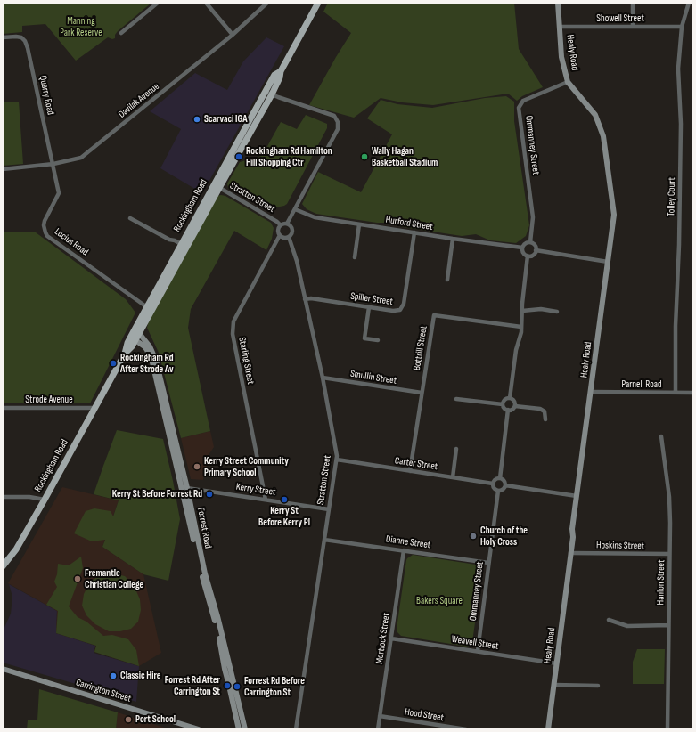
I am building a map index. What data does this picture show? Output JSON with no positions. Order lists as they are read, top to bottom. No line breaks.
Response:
{"streets":{"main road":["Healy Road","Rockingham Road","Forrest Road","Carrington Street"],"street":["Showell Street","Quarry Road","Davilak Avenue","Ommanney Street","Tolley Court","Stratton Street","Hurford Street","Lucius Road","Spiller Street","Bottrill Street","Starling Street","Smullin Street","Parnell Road","Strode Avenue","Carter Street","Kerry Street","Dianne Street","Hoskins Street","Hanlon Street","Mortlock Street","Weavell Street","Hood Street"]},"crossings":[["Showell Street","Healy Road"],["Showell Street","Tolley Court"],["Healy Road","Ommanney Street"],["Healy Road","Parnell Road"],["Healy Road","Hoskins Street"],["Healy Road","Weavell Street"],["Quarry Road","Davilak Avenue"],["Quarry Road","Lucius Road"],["Davilak Avenue","Lucius Road"],["Ommanney Street","Hurford Street"],["Ommanney Street","Carter Street"],["Ommanney Street","Dianne Street"],["Ommanney Street","Weavell Street"],["Tolley Court","Parnell Road"],["Stratton Street","Rockingham Road"],["Stratton Street","Spiller Street"],["Stratton Street","Starling Street"],["Stratton Street","Smullin Street"],["Stratton Street","Carter Street"],["Stratton Street","Kerry Street"],["Stratton Street","Dianne Street"],["Rockingham Road","Lucius Road"],["Rockingham Road","Strode Avenue"],["Rockingham Road","Forrest Road"],["Hurford Street","Spiller Street"],["Bottrill Street","Smullin Street"],["Bottrill Street","Carter Street"],["Starling Street","Kerry Street"],["Kerry Street","Forrest Road"],["Dianne Street","Mortlock Street"],["Hoskins Street","Hanlon Street"],["Mortlock Street","Weavell Street"],["Mortlock Street","Hood Street"]],"parks":["Manning Park Reserve","Bakers Square"],"places":["Scarvaci IGA","Rockingham Rd Hamilton Hill Shopping Ctr","Wally Hagan Basketball Stadium","Rockingham Rd After Strode Av","Kerry Street Community Primary School","Kerry St Before Forrest Rd","Kerry St Before Kerry Pl","Church of the Holy Cross","Fremantle Christian College","Classic Hire","Forrest Rd After Carrington St","Forrest Rd Before Carrington St","Port School"]}
